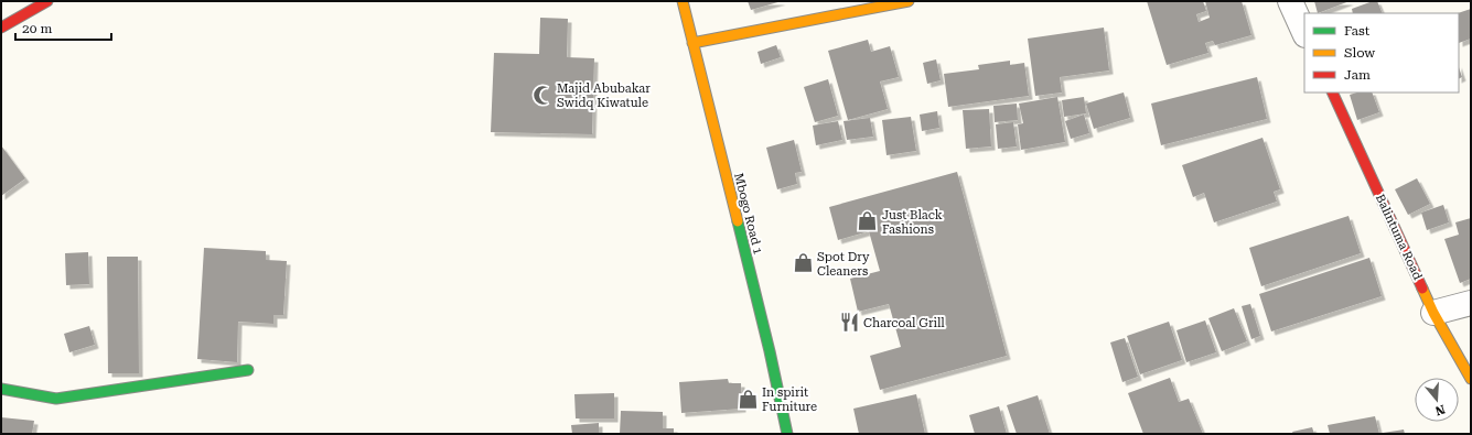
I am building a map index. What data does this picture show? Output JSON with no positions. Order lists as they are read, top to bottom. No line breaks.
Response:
{"streets":{"street":["Mbogo Road 1","Balintuma Road"]},"places":{"mosque":["Majid Abubakar Swidq Kiwatule"],"shop":["Just Black Fashions","Spot Dry Cleaners","In spirit Furniture"],"restaurant":["Charcoal Grill"]},"legend":["Fast","Slow","Jam"],"scale_bar":"20 m","north":"bottom"}
